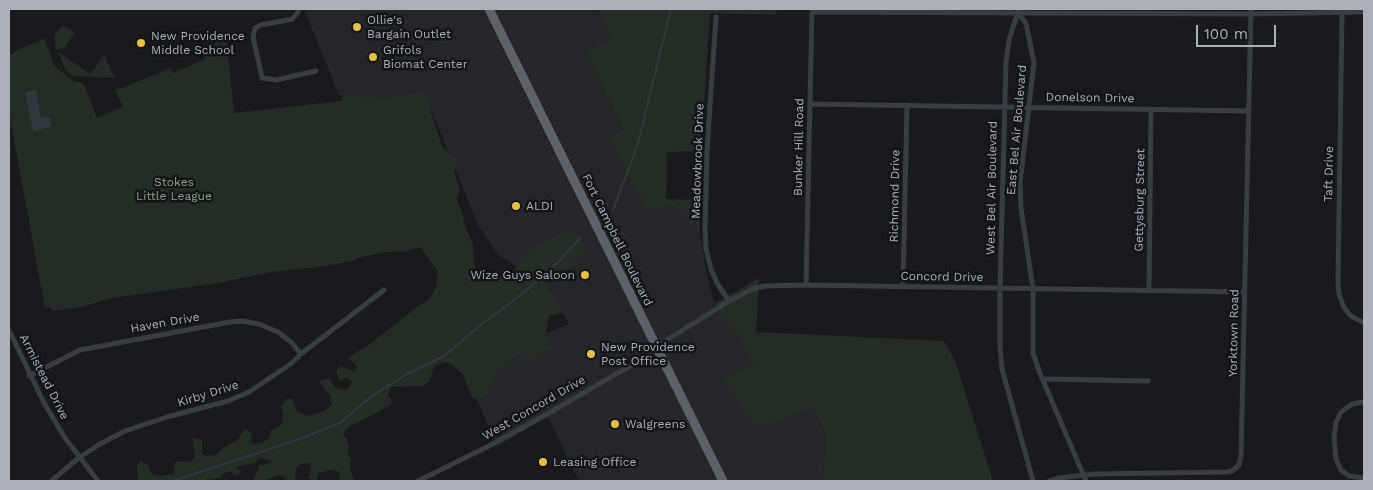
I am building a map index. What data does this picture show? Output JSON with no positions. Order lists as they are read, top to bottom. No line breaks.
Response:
{"streets":{"highway":["Fort Campbell Boulevard"],"street":["Donelson Drive","East Bel Air Boulevard","Bunker Hill Road","Meadowbrook Drive","Taft Drive","West Bel Air Boulevard","Richmond Drive","Gettysburg Street","Concord Drive","Haven Drive","Yorktown Road","Armistead Drive","Kirby Drive","West Concord Drive"]},"crossings":[["Donelson Drive","East Bel Air Boulevard"],["Donelson Drive","Bunker Hill Road"],["Donelson Drive","West Bel Air Boulevard"],["Donelson Drive","Richmond Drive"],["Donelson Drive","Gettysburg Street"],["Donelson Drive","Yorktown Road"],["East Bel Air Boulevard","West Bel Air Boulevard"],["East Bel Air Boulevard","Concord Drive"],["East Bel Air Boulevard","Yorktown Road"],["Bunker Hill Road","Concord Drive"],["Meadowbrook Drive","Concord Drive"],["West Bel Air Boulevard","Concord Drive"],["Richmond Drive","Concord Drive"],["Gettysburg Street","Concord Drive"],["Fort Campbell Boulevard","Concord Drive"],["Fort Campbell Boulevard","West Concord Drive"],["Concord Drive","Yorktown Road"],["Concord Drive","West Concord Drive"],["Haven Drive","Armistead Drive"],["Haven Drive","Kirby Drive"],["Armistead Drive","Kirby Drive"]],"parks":["Stokes Little League"],"places":["Ollie's Bargain Outlet","New Providence Middle School","Grifols Biomat Center","ALDI","Wize Guys Saloon","New Providence Post Office","Walgreens","Leasing Office"],"scale_bar":"100 m"}
